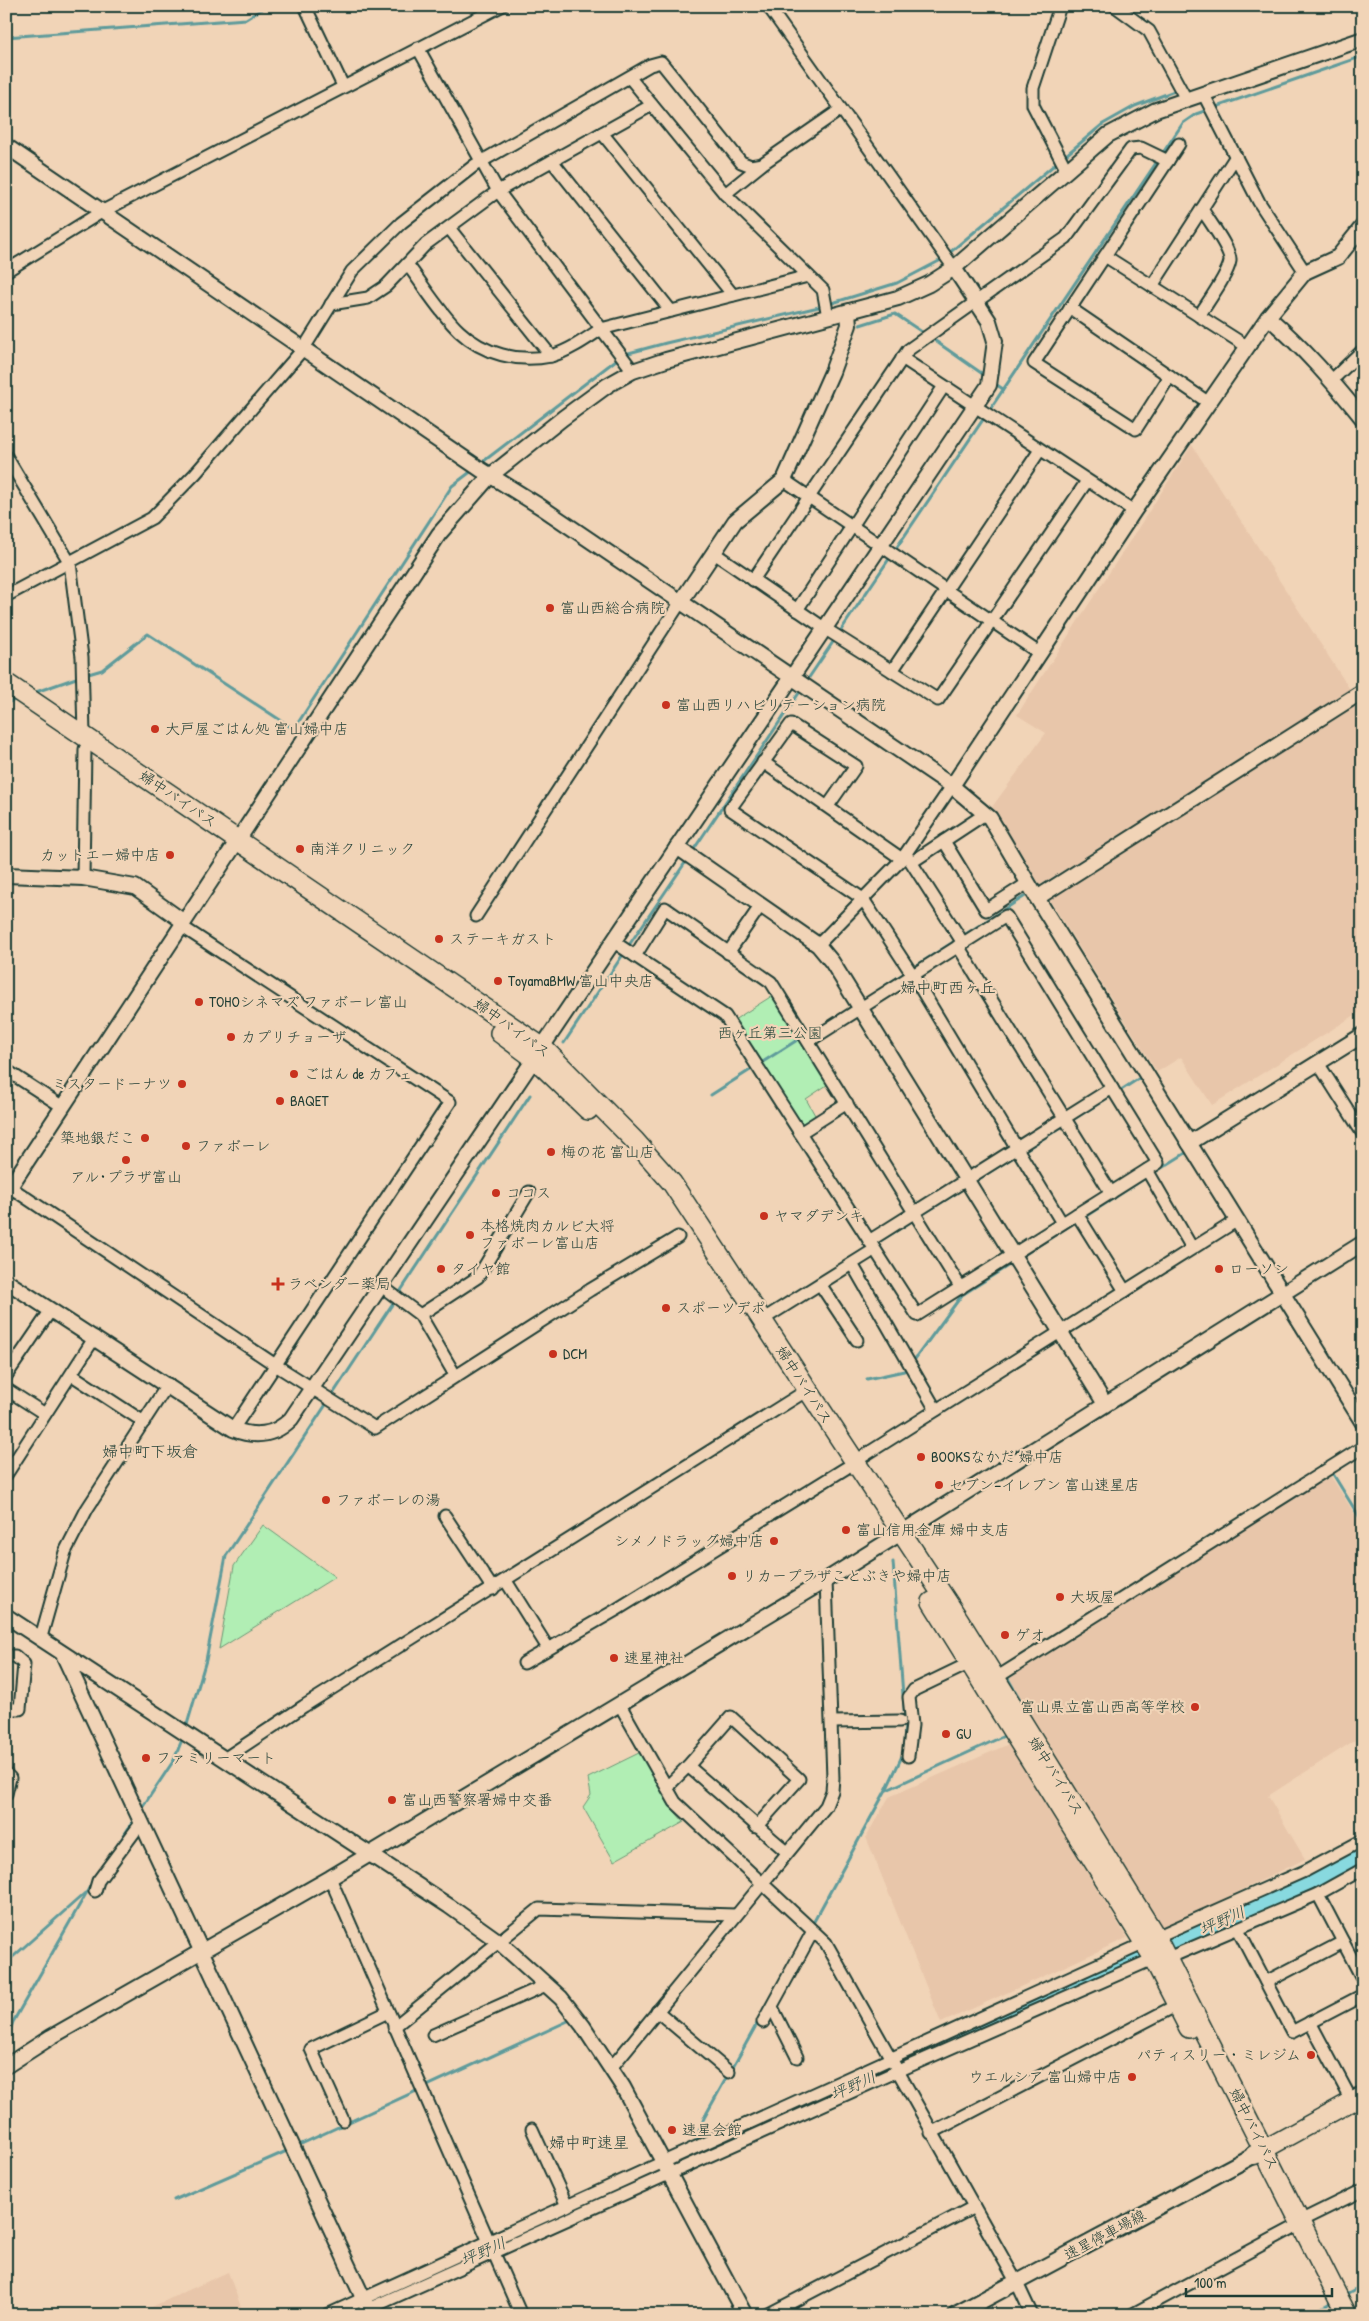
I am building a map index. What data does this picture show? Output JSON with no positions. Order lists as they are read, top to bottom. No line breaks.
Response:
{"streets":{"highway":["婦中バイパス"],"main road":["速星停車場線"]},"crossings":[["婦中バイパス","速星停車場線"]],"districts":["婦中町西ヶ丘","婦中町下坂倉","婦中町速星"],"water":["坪野川"],"parks":["西ヶ丘第三公園"],"places":{"other":["富山西総合病院","富山西リハビリテーション病院","大戸屋ごはん処 富山婦中店","南洋クリニック","カットエー婦中店","ステーキガスト","ToyamaBMW 富山中央店","TOHOシネマズ ファボーレ富山","カプリチョーザ","ごはん de カフェ","ミスタードーナツ","BAQET","築地銀だこ","ファボーレ","梅の花 富山店","アル･プラザ富山","ココス","ヤマダデンキ","本格焼肉カルビ大将 ファボーレ富山店","タイヤ館","ローソン","スポーツデポ","DCM","BOOKSなかだ 婦中店","セブン−イレブン 富山速星店","ファボーレの湯","富山信用金庫 婦中支店","シメノドラッグ婦中店","リカープラザことぶきや婦中店","大坂屋","ゲオ","速星神社","富山県立富山西高等学校","GU","ファミリーマート","富山西警察署婦中交番","パティスリー・ミレジム","ウエルシア 富山婦中店","速星会館"],"health":["ラベンダー薬局"]},"scale_bar":"100 m"}
